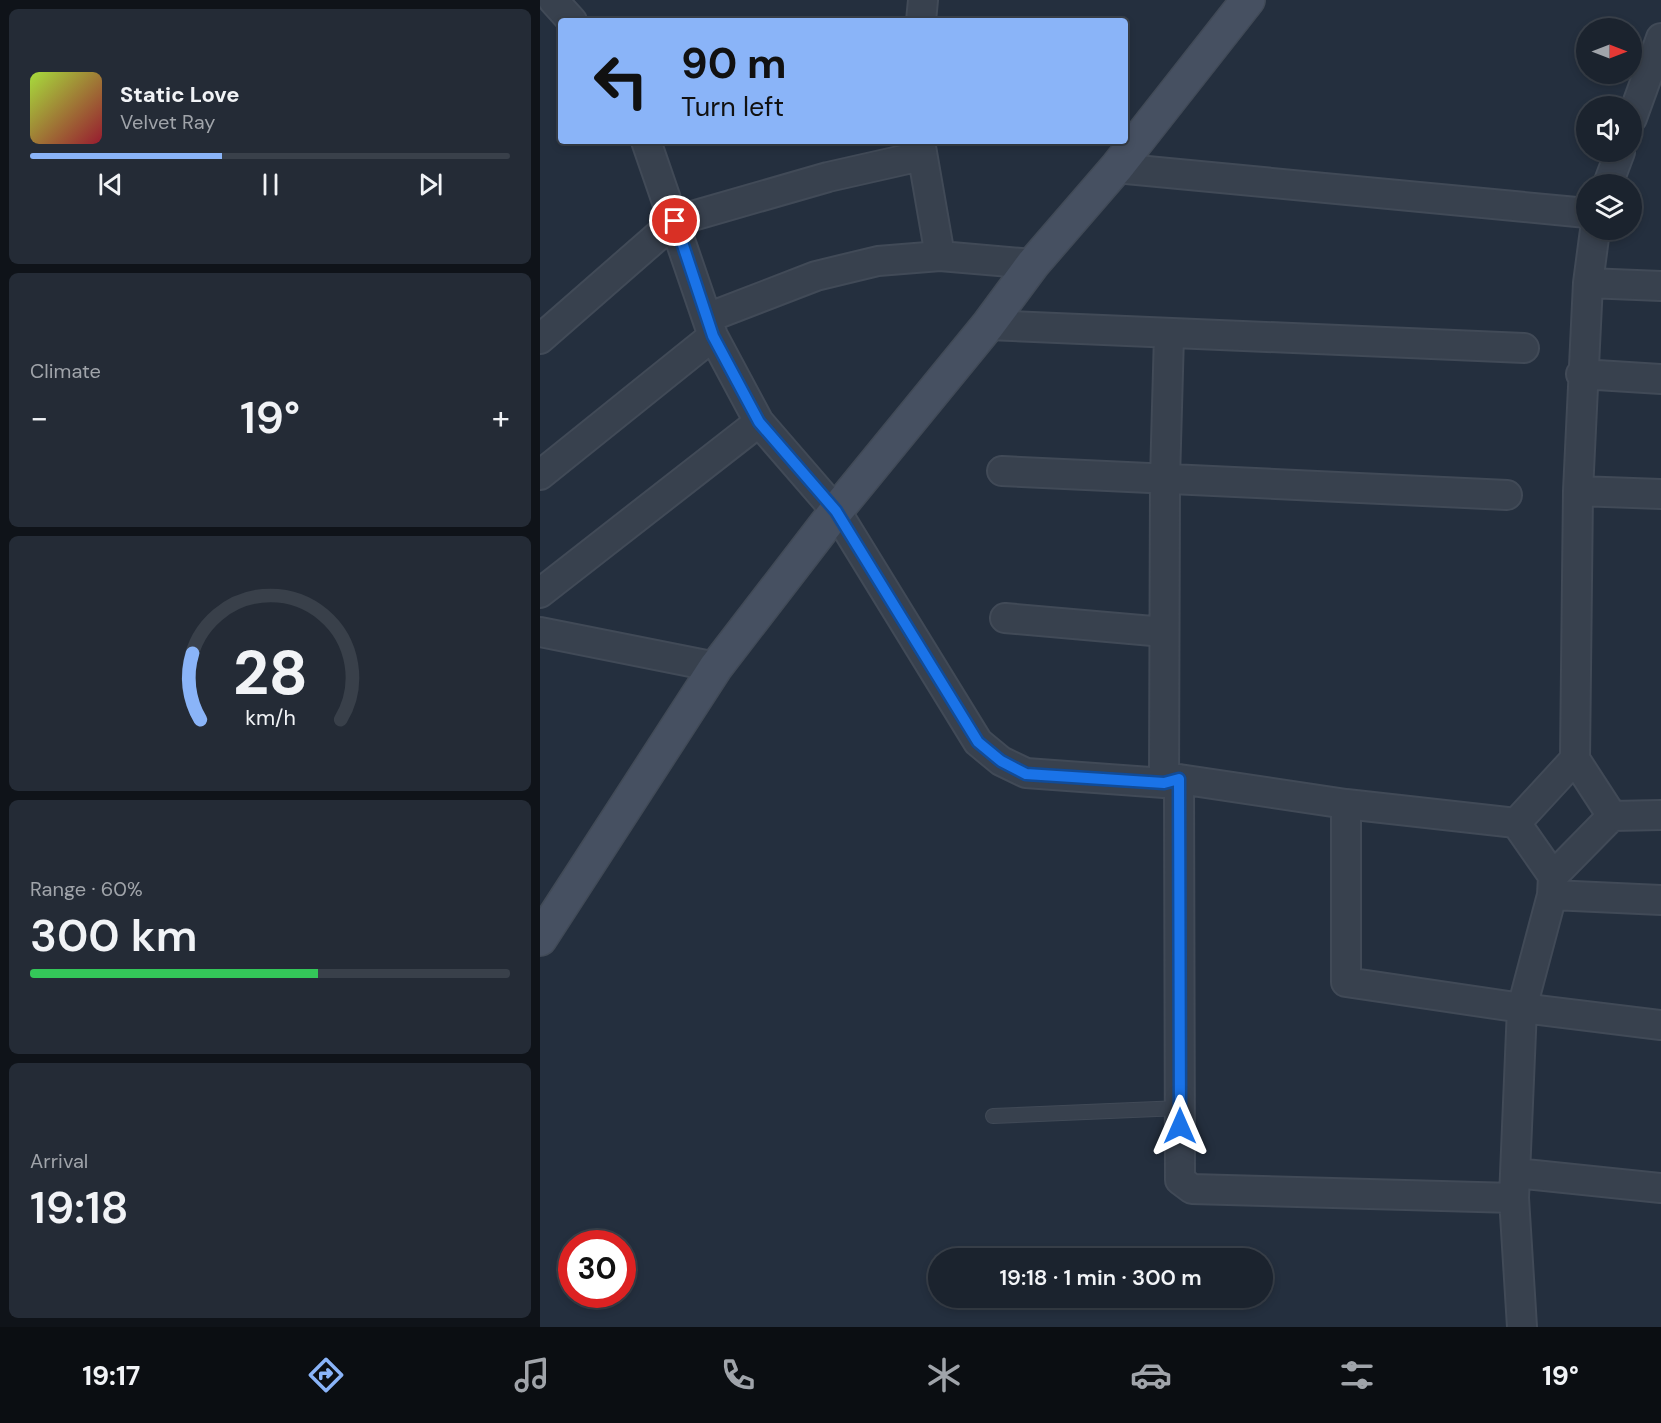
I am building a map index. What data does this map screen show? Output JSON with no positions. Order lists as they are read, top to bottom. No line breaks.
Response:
{"north":"right","page":{"turn":["90 m","Turn left"],"song":["Static Love","Velvet Ray"],"tile":["Climate",["Range · 60%","300 km"],["Arrival","19:18"]],"heat":["−","19°","+"],"limit":"30","trip":"19:18 · 1 min · 300 m","tabs":["19:17","19°"],"gauge":["28","km/h"]}}
